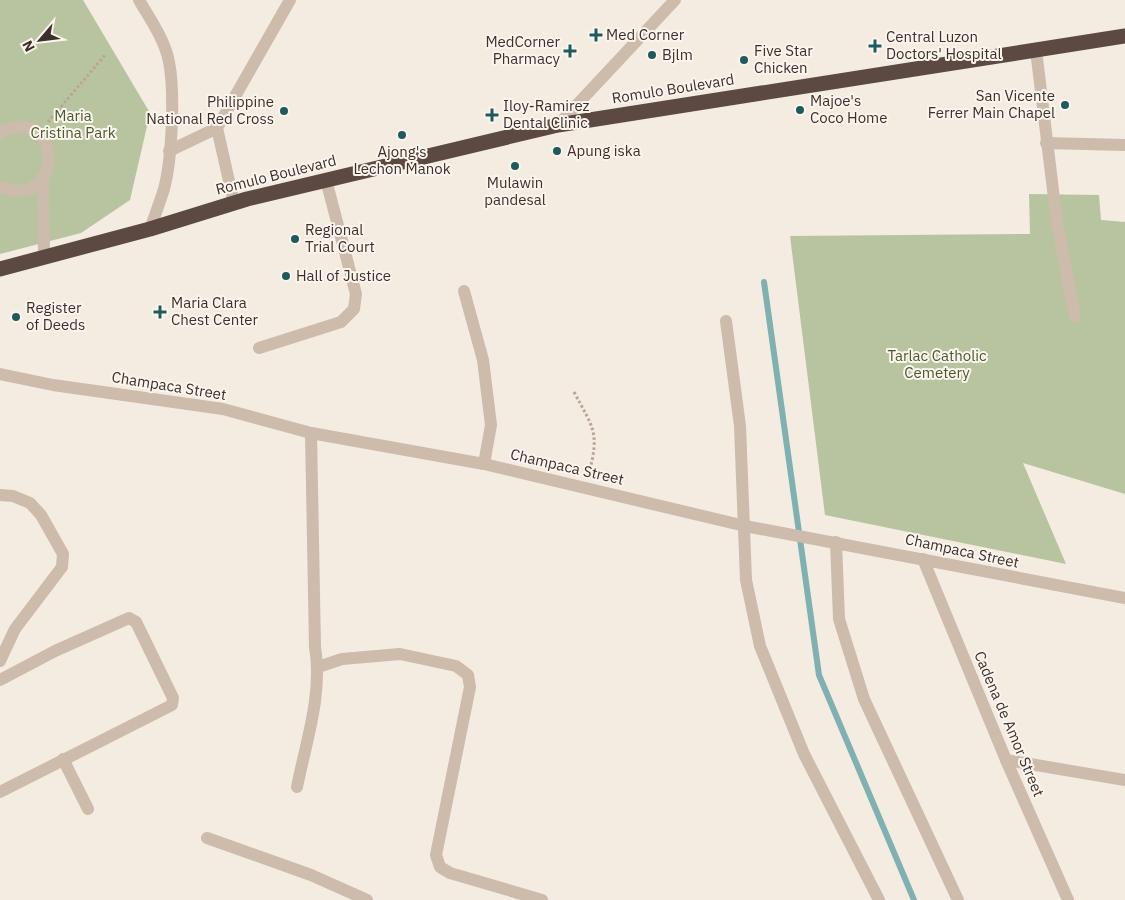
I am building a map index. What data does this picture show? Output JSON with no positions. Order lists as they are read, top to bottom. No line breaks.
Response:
{"streets":{"highway":["Romulo Boulevard"],"street":["Champaca Street","Cadena de Amor Street"]},"crossings":[["Champaca Street","Cadena de Amor Street"]],"parks":["Maria Cristina Park","Tarlac Catholic Cemetery"],"places":{"health":["Med Corner","Central Luzon Doctors' Hospital","MedCorner Pharmacy","Iloy-Ramirez Dental Clinic","Maria Clara Chest Center"],"other":["Bjlm","Five Star Chicken","San Vicente Ferrer Main Chapel","Majoe's Coco Home","Philippine National Red Cross","Ajong's Lechon Manok","Apung iska","Mulawin pandesal","Regional Trial Court","Hall of Justice","Register of Deeds"]},"north":"bottom left"}
